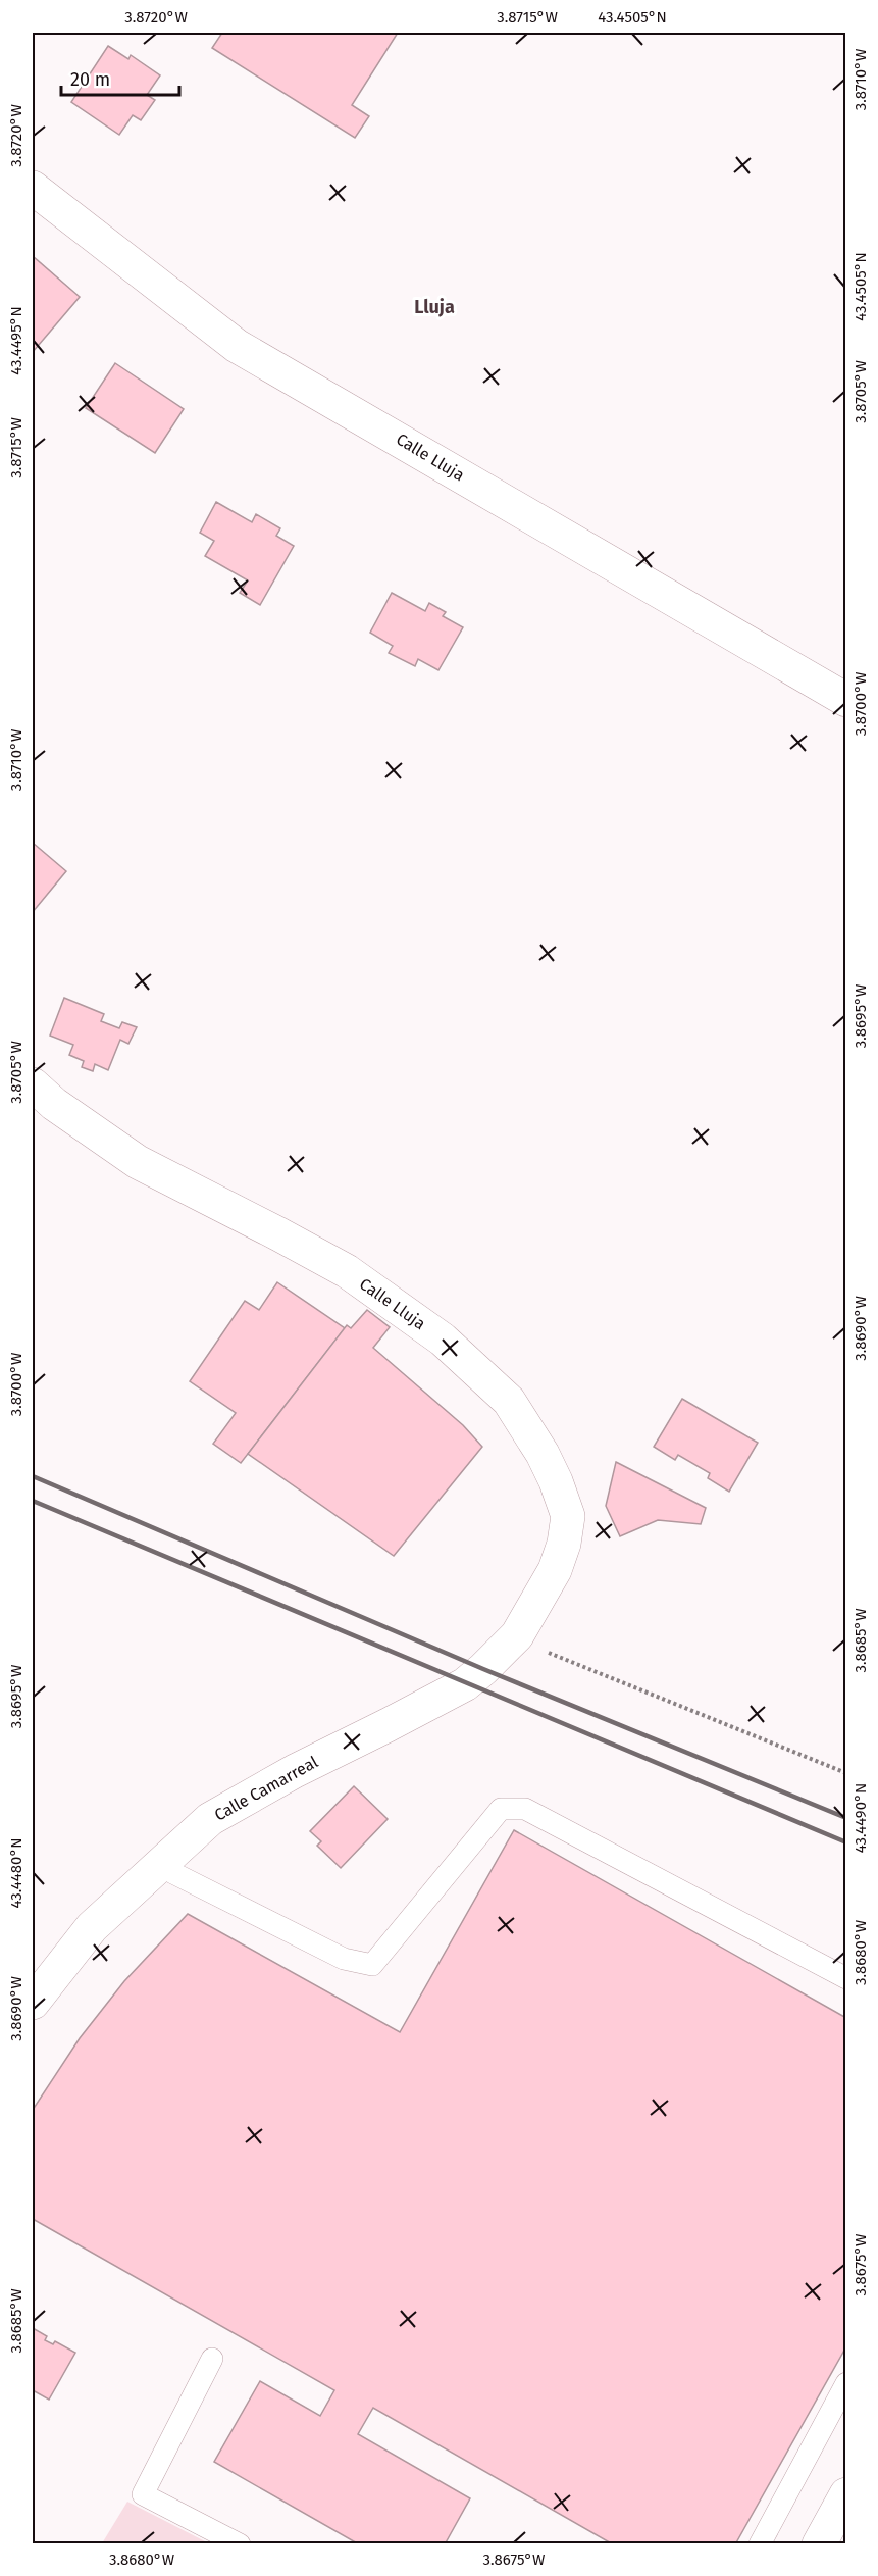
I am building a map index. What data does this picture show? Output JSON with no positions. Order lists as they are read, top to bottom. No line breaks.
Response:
{"streets":{"street":["Calle Lluja","Calle Camarreal"]},"crossings":[["Calle Lluja","Calle Camarreal"]],"districts":["Lluja"],"scale_bar":"20 m","coordinates":["3.8720°W","3.8715°W","43.4505°N","3.8710°W","43.4495°N","3.8705°W","3.8700°W","3.8695°W","3.8690°W","3.8685°W","43.4490°N","43.4480°N","3.8680°W","3.8675°W"]}
